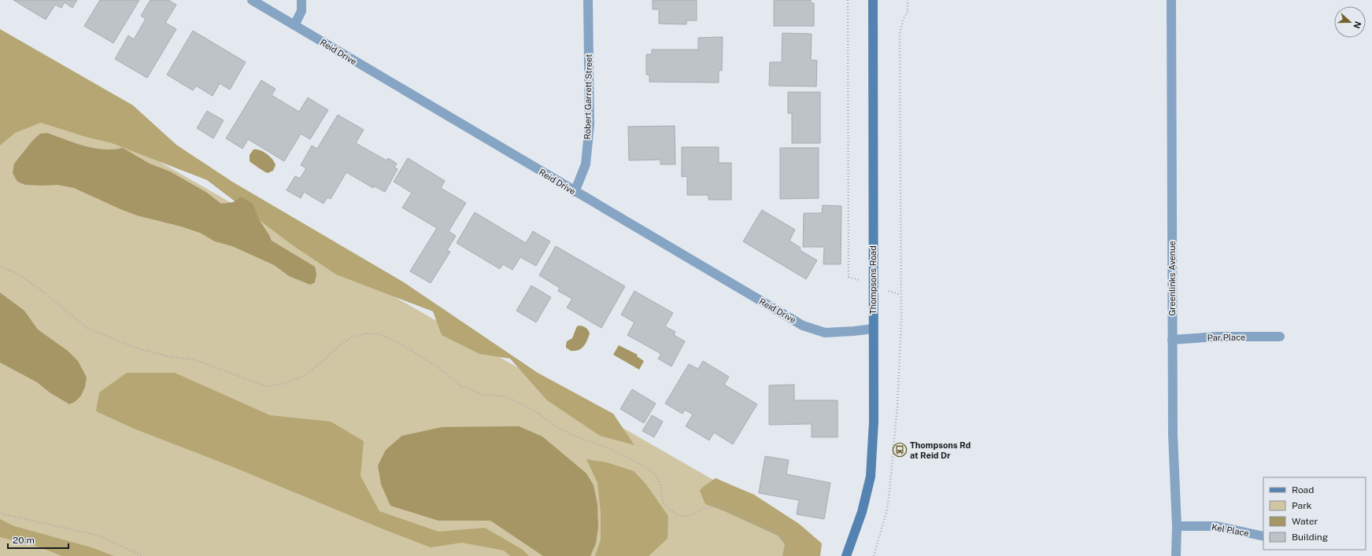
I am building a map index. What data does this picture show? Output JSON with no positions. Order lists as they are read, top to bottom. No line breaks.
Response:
{"streets":{"street":["Reid Drive","Robert Garrett Street","Greenlinks Avenue","Thompsons Road","Par Place","Kel Place"]},"crossings":[["Reid Drive","Robert Garrett Street"],["Reid Drive","Thompsons Road"],["Greenlinks Avenue","Par Place"],["Greenlinks Avenue","Kel Place"]],"places":{"bus stop":["Thompsons Rd at Reid Dr"]},"legend":["Road","Park","Water","Building"],"scale_bar":"20 m","north":"right"}
